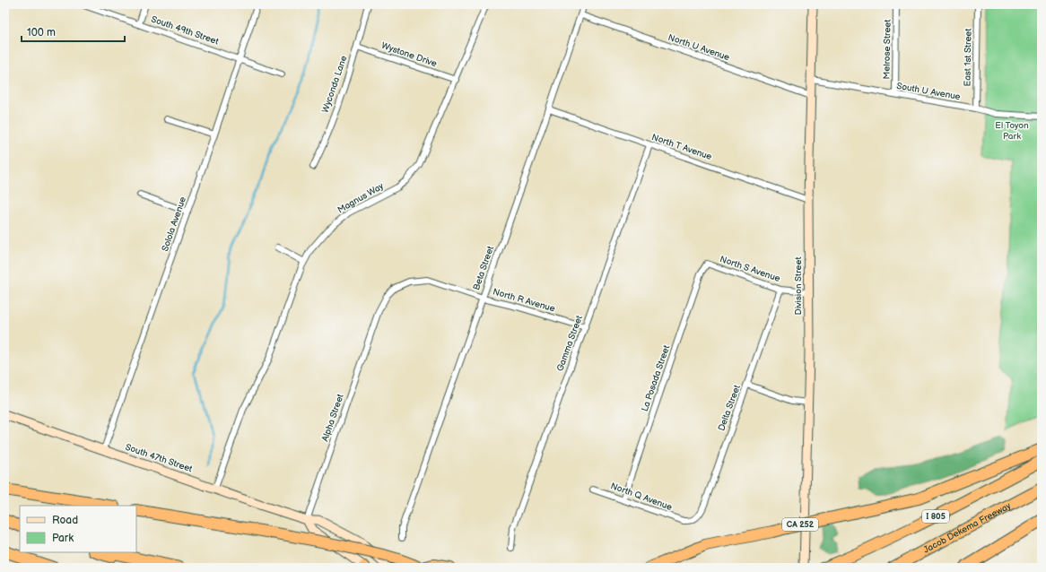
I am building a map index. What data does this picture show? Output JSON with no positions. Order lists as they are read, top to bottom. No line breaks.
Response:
{"streets":{"highway":["I 805","CA 252","Jacob Dekema Freeway"],"main road":["Division Street","South 47th Street"],"street":["South 49th Street","North U Avenue","Melrose Street","Wystone Drive","East 1st Street","Wyconda Lane","South U Avenue","North T Avenue","Magnus Way","Solola Avenue","Beta Street","North S Avenue","North R Avenue","Gamma Street","La Posada Street","Delta Street","Alpha Street","North Q Avenue"]},"crossings":[["South 49th Street","Solola Avenue"],["North U Avenue","Beta Street"],["North U Avenue","Division Street"],["Melrose Street","South U Avenue"],["Wystone Drive","Wyconda Lane"],["Wystone Drive","Magnus Way"],["East 1st Street","South U Avenue"],["South U Avenue","Division Street"],["North T Avenue","Beta Street"],["North T Avenue","Division Street"],["North T Avenue","Gamma Street"],["Magnus Way","South 47th Street"],["Solola Avenue","South 47th Street"],["Beta Street","North R Avenue"],["North S Avenue","Division Street"],["North S Avenue","La Posada Street"],["North S Avenue","Delta Street"],["North R Avenue","Gamma Street"],["North R Avenue","Alpha Street"],["La Posada Street","North Q Avenue"],["Delta Street","North Q Avenue"],["Alpha Street","South 47th Street"]],"parks":["El Toyon Park"],"legend":["Road","Park"],"scale_bar":"100 m"}
